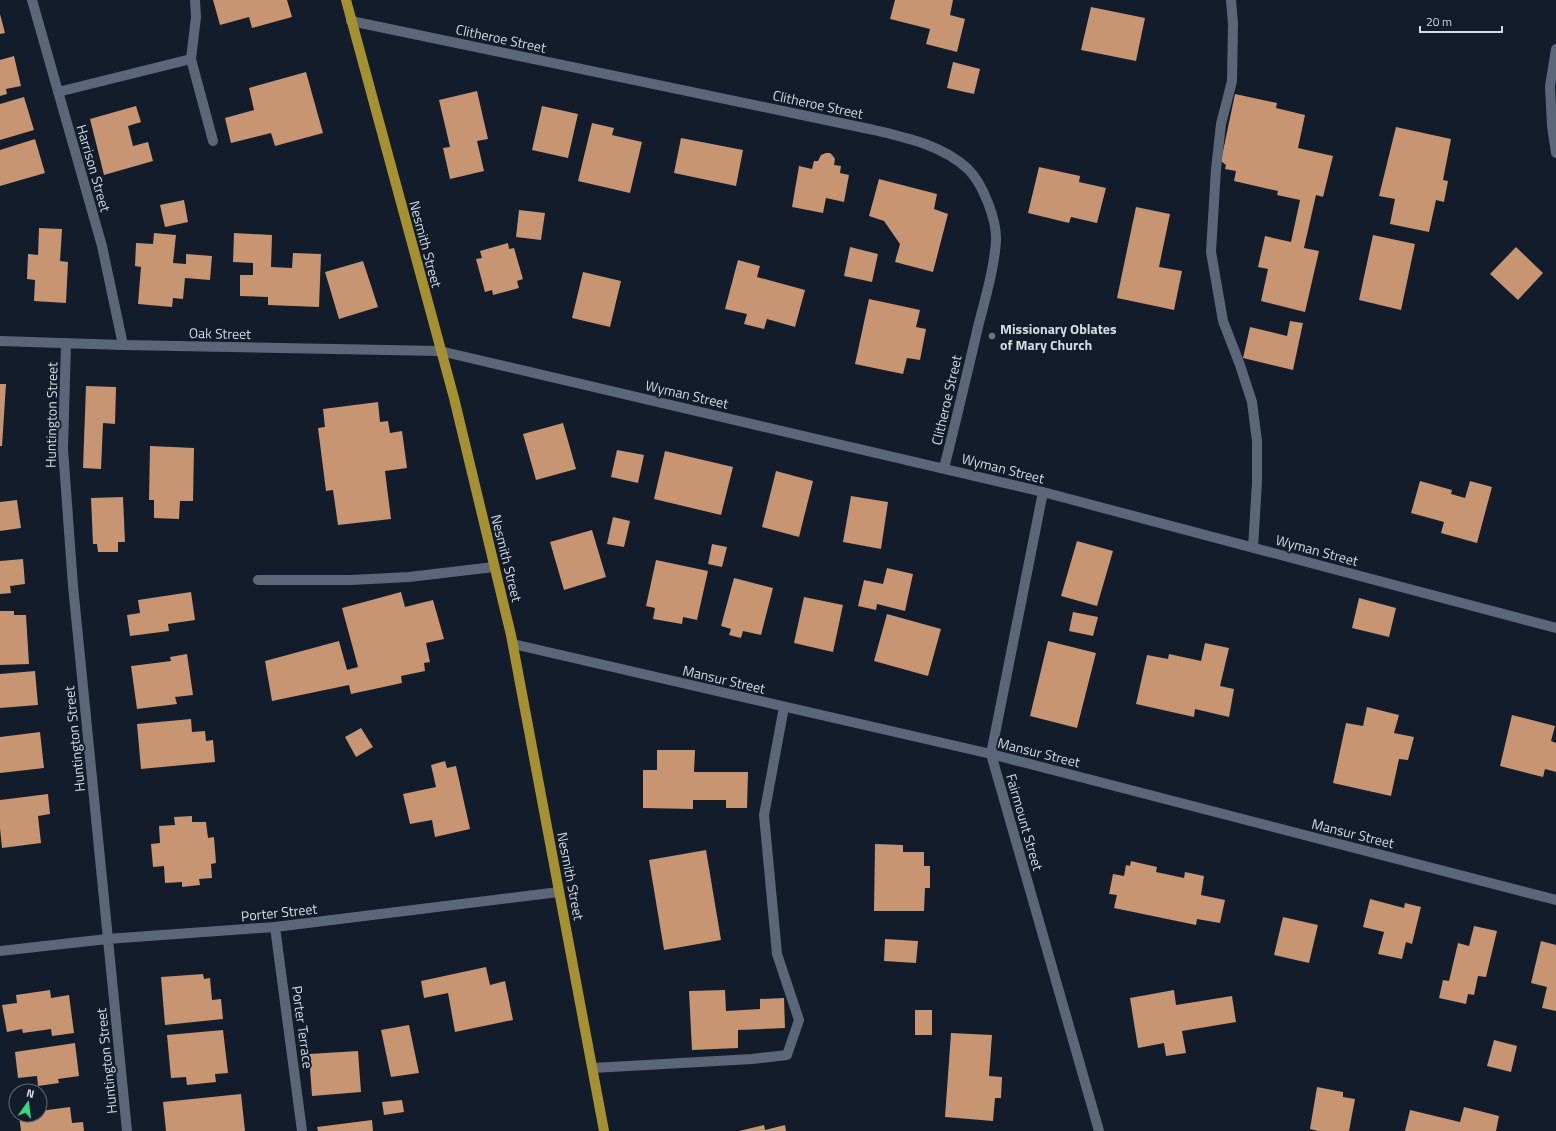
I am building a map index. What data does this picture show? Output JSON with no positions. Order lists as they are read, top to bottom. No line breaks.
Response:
{"streets":{"main road":["Nesmith Street"],"street":["Clitheroe Street","Harrison Street","Oak Street","Wyman Street","Huntington Street","Mansur Street","Fairmount Street","Porter Street","Porter Terrace"]},"crossings":[["Clitheroe Street","Nesmith Street"],["Clitheroe Street","Wyman Street"],["Harrison Street","Oak Street"],["Nesmith Street","Oak Street"],["Nesmith Street","Wyman Street"],["Nesmith Street","Mansur Street"],["Nesmith Street","Porter Street"],["Oak Street","Wyman Street"],["Oak Street","Huntington Street"],["Wyman Street","Fairmount Street"],["Huntington Street","Porter Street"],["Mansur Street","Fairmount Street"],["Porter Street","Porter Terrace"]],"places":["Missionary Oblates of Mary Church"],"scale_bar":"20 m","north":"top"}
